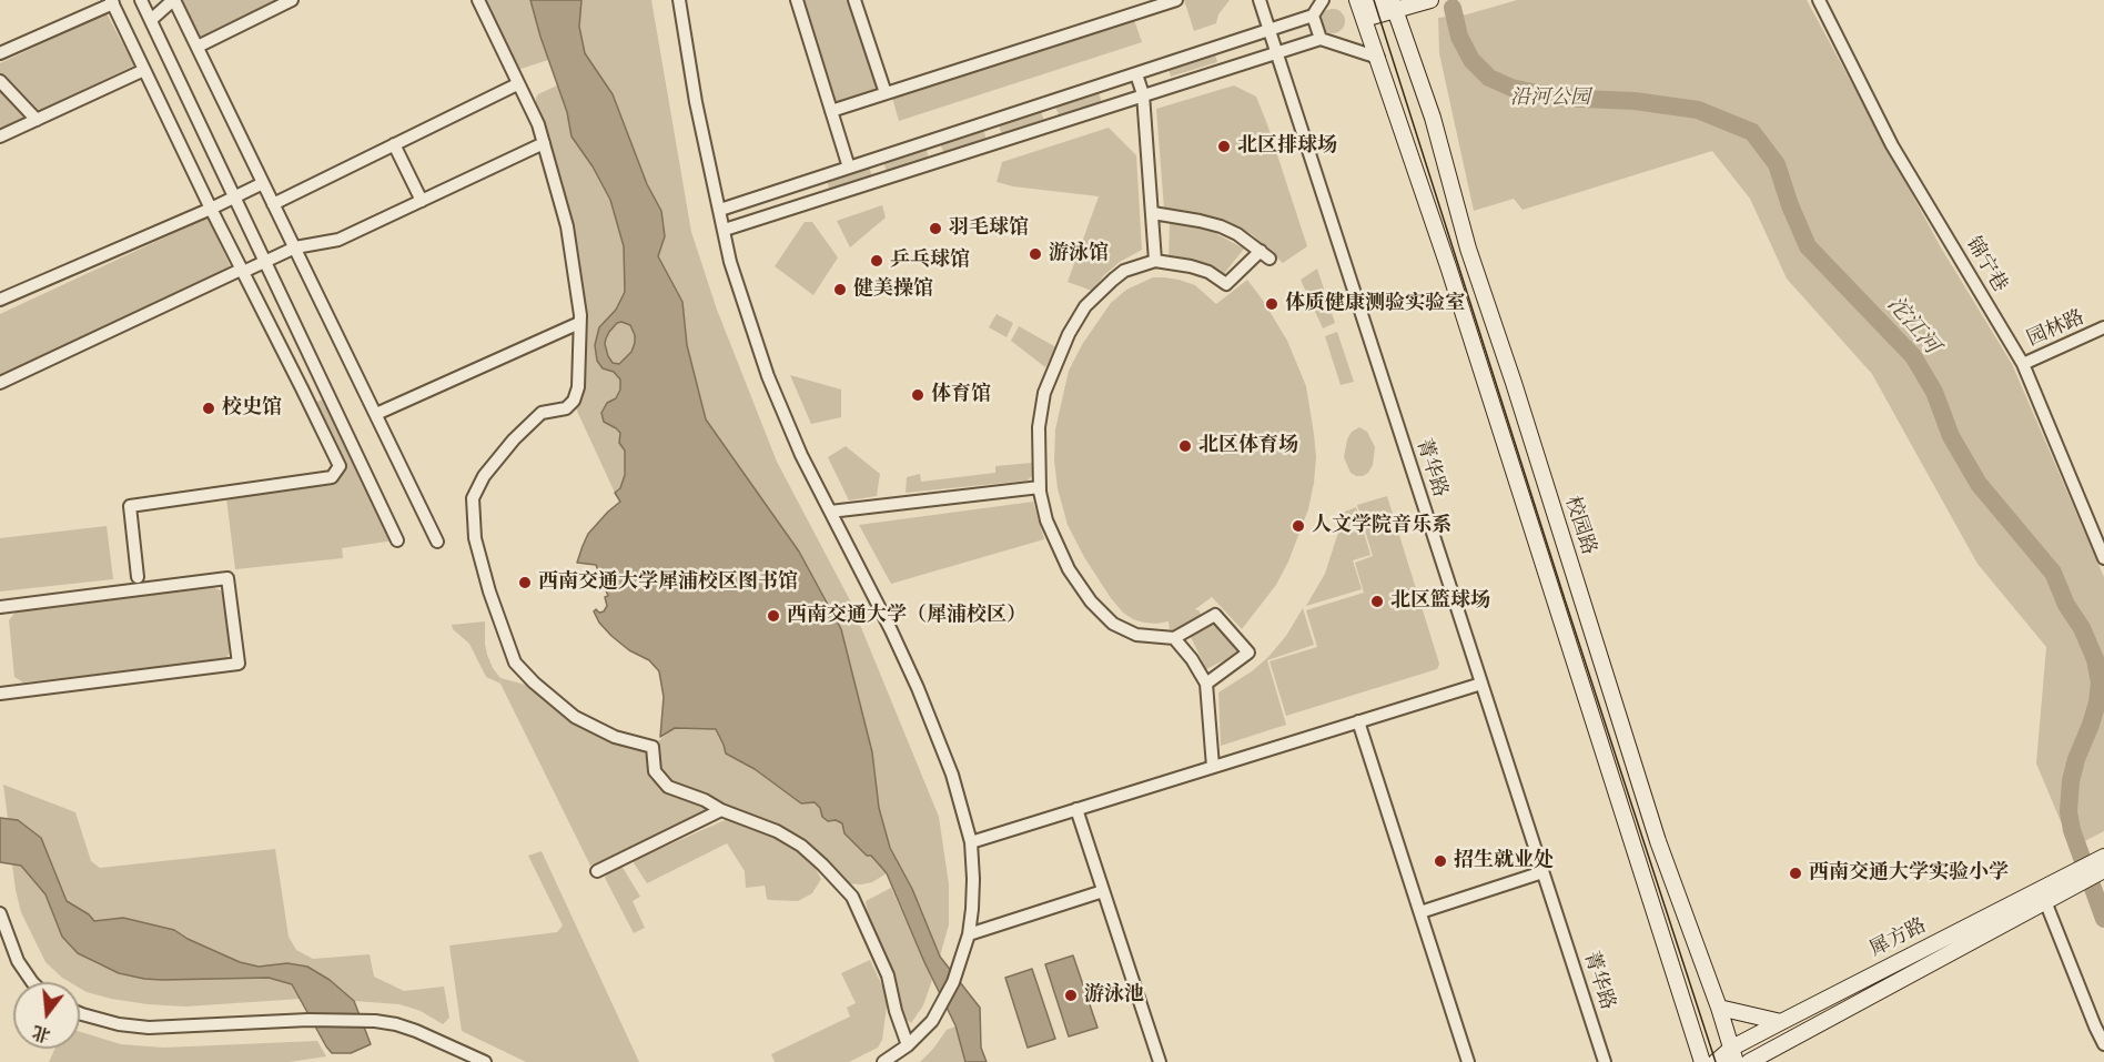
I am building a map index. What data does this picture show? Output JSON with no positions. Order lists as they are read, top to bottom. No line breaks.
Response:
{"streets":{"street":["锦宁巷","园林路","菁华路","校园路","犀方路"]},"crossings":[["锦宁巷","园林路"],["校园路","犀方路"]],"water":["沱江河"],"parks":["沿河公园"],"places":["北区排球场","羽毛球馆","游泳馆","乒乓球馆","健美操馆","体质健康测验实验室","体育馆","校史馆","北区体育场","人文学院音乐系","西南交通大学犀浦校区图书馆","北区篮球场","西南交通大学（犀浦校区）","招生就业处","西南交通大学实验小学","游泳池"],"north":"bottom"}
